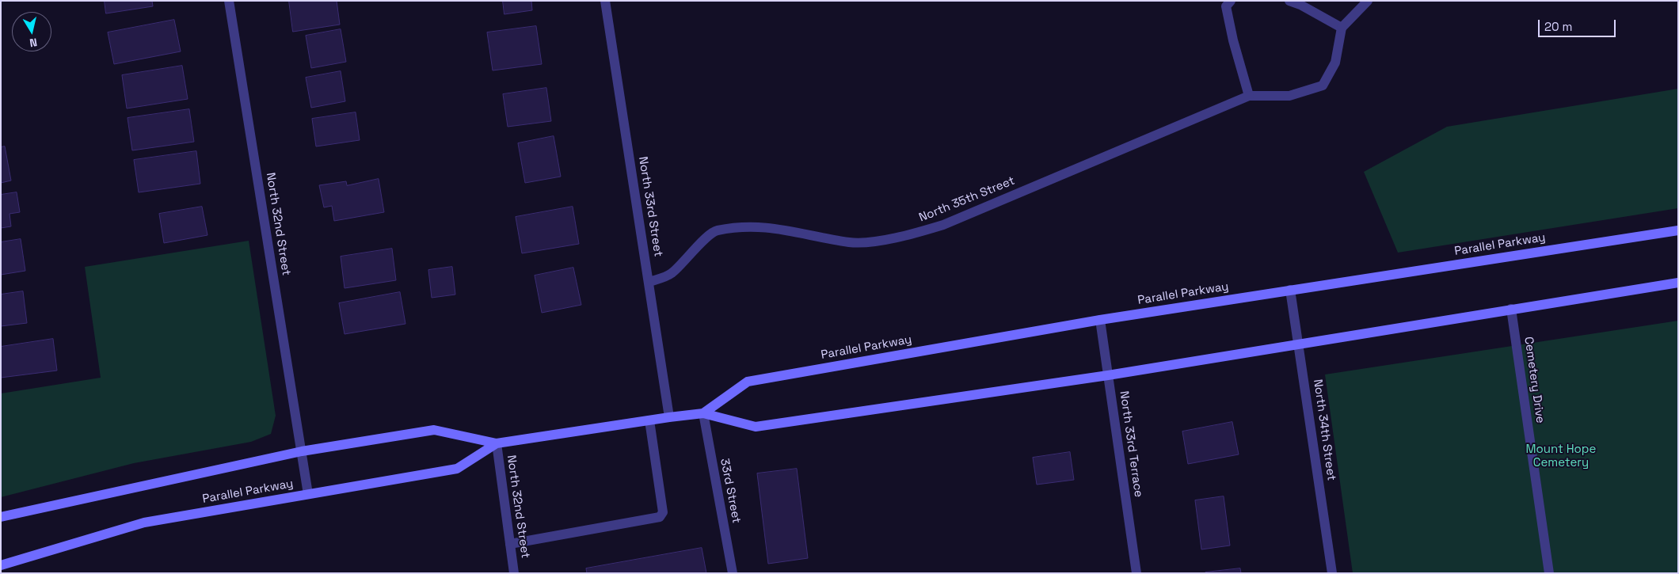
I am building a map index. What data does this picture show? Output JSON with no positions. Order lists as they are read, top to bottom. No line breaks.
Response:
{"streets":{"main road":["Parallel Parkway"],"street":["North 35th Street","North 33rd Street","North 32nd Street","Cemetery Drive","North 34th Street","North 33rd Terrace","33rd Street"]},"crossings":[["North 35th Street","North 33rd Street"],["North 33rd Street","Parallel Parkway"],["North 32nd Street","Parallel Parkway"],["Parallel Parkway","Cemetery Drive"],["Parallel Parkway","North 34th Street"],["Parallel Parkway","North 33rd Terrace"],["Parallel Parkway","33rd Street"]],"parks":["Mount Hope Cemetery"],"scale_bar":"20 m","north":"bottom"}
